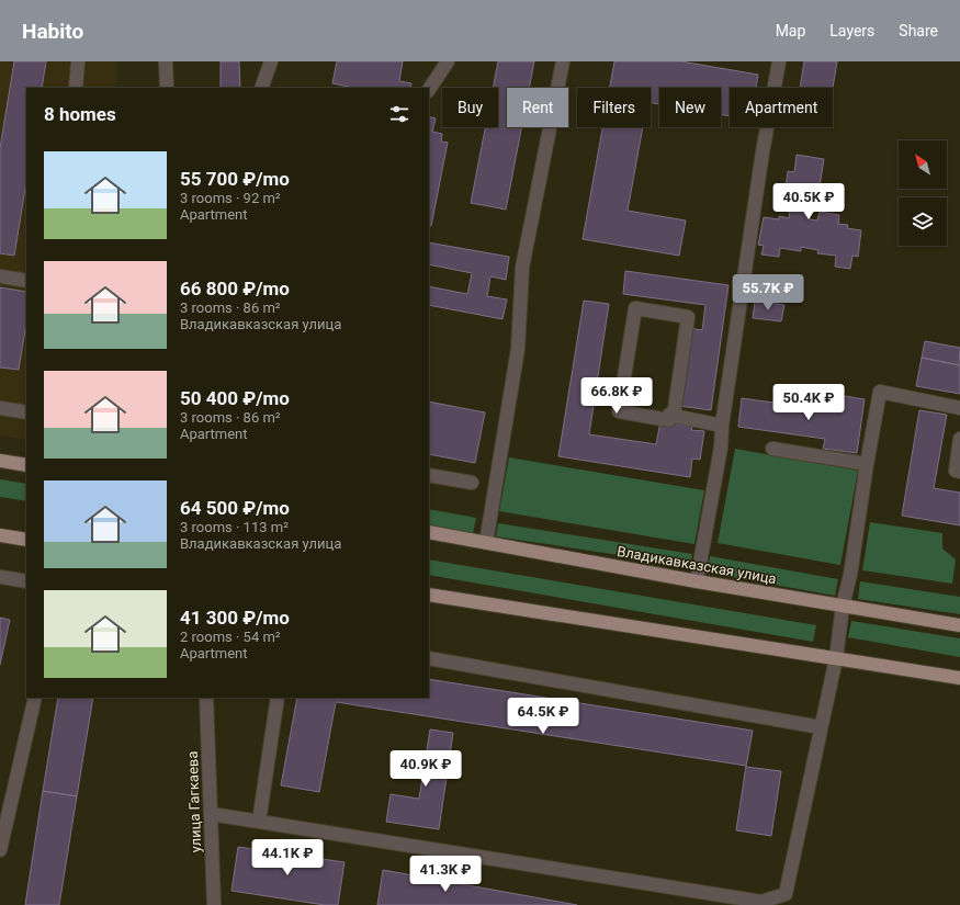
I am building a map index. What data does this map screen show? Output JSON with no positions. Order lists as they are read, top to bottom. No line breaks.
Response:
{"streets":{"main road":["Владикавказская улица"],"street":["улица Гагкаева"]},"north":"top left","page":{"header":"Habito","nav":["Map","Layers","Share"],"chip":["Buy","Rent","Filters","New","Apartment"],"heading":"8 homes","list":[{"name":"55 700 ₽/mo","note":"3 rooms · 92 m² · Apartment"},{"name":"66 800 ₽/mo","note":"3 rooms · 86 m² · Владикавказская улица"},{"name":"50 400 ₽/mo","note":"3 rooms · 86 m² · Apartment"},{"name":"64 500 ₽/mo","note":"3 rooms · 113 m² · Владикавказская улица"},{"name":"41 300 ₽/mo","note":"2 rooms · 54 m² · Apartment"}],"price":["40.5K ₽","55.7K ₽","66.8K ₽","50.4K ₽","64.5K ₽","40.9K ₽","44.1K ₽","41.3K ₽"]}}
